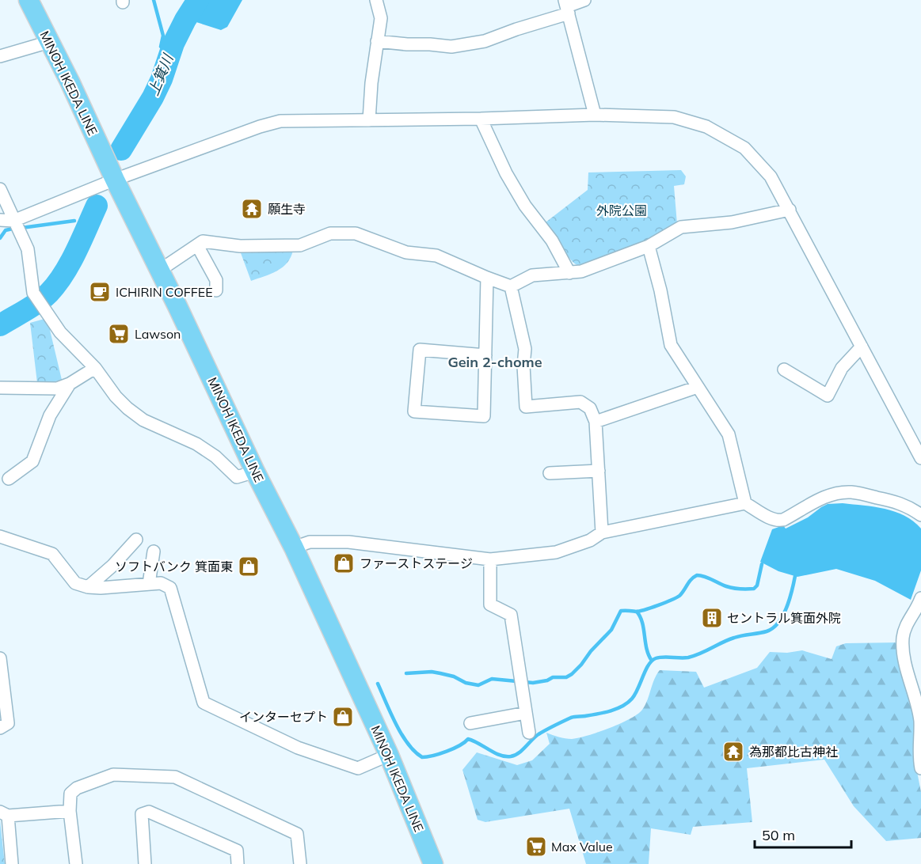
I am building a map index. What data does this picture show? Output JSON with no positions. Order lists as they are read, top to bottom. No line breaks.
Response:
{"streets":{"main road":["MINOH IKEDA LINE"]},"districts":["Gein 2-chome"],"water":["上箕川"],"parks":["外院公園"],"places":{"temple":["願生寺","為那都比古神社"],"cafe":["ICHIRIN COFFEE"],"supermarket":["Lawson","Max Value"],"shop":["ファーストステージ","ソフトバンク 箕面東","インターセプト"],"building":["セントラル箕面外院"]},"scale_bar":"50 m"}
